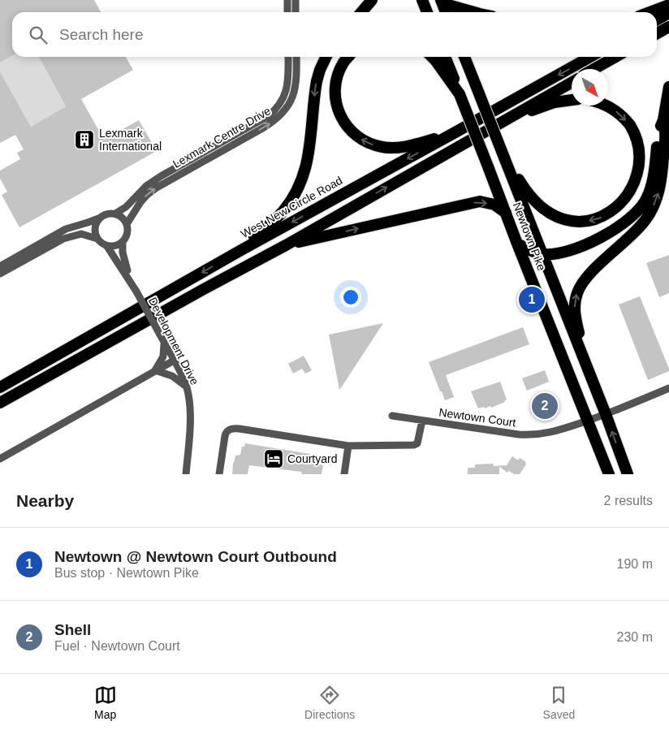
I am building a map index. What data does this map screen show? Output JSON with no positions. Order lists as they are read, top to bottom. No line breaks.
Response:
{"streets":{"highway":["West New Circle Road","Newtown Pike"],"street":["Lexmark Centre Drive","Development Drive","Newtown Court"]},"crossings":[["Lexmark Centre Drive","Development Drive"],["Newtown Pike","Newtown Court"]],"places":{"building":["Lexmark International"],"hotel":["Courtyard"]},"north":"bottom right","page":{"search":"Search here","pins":["1","2"],"heading":["Nearby","2 results"],"list":[{"mark":"1","name":"Newtown @ Newtown Court Outbound","note":"Bus stop · Newtown Pike","value":"190 m"},{"mark":"2","name":"Shell","note":"Fuel · Newtown Court","value":"230 m"}],"nav":["Map","Directions","Saved"]}}
